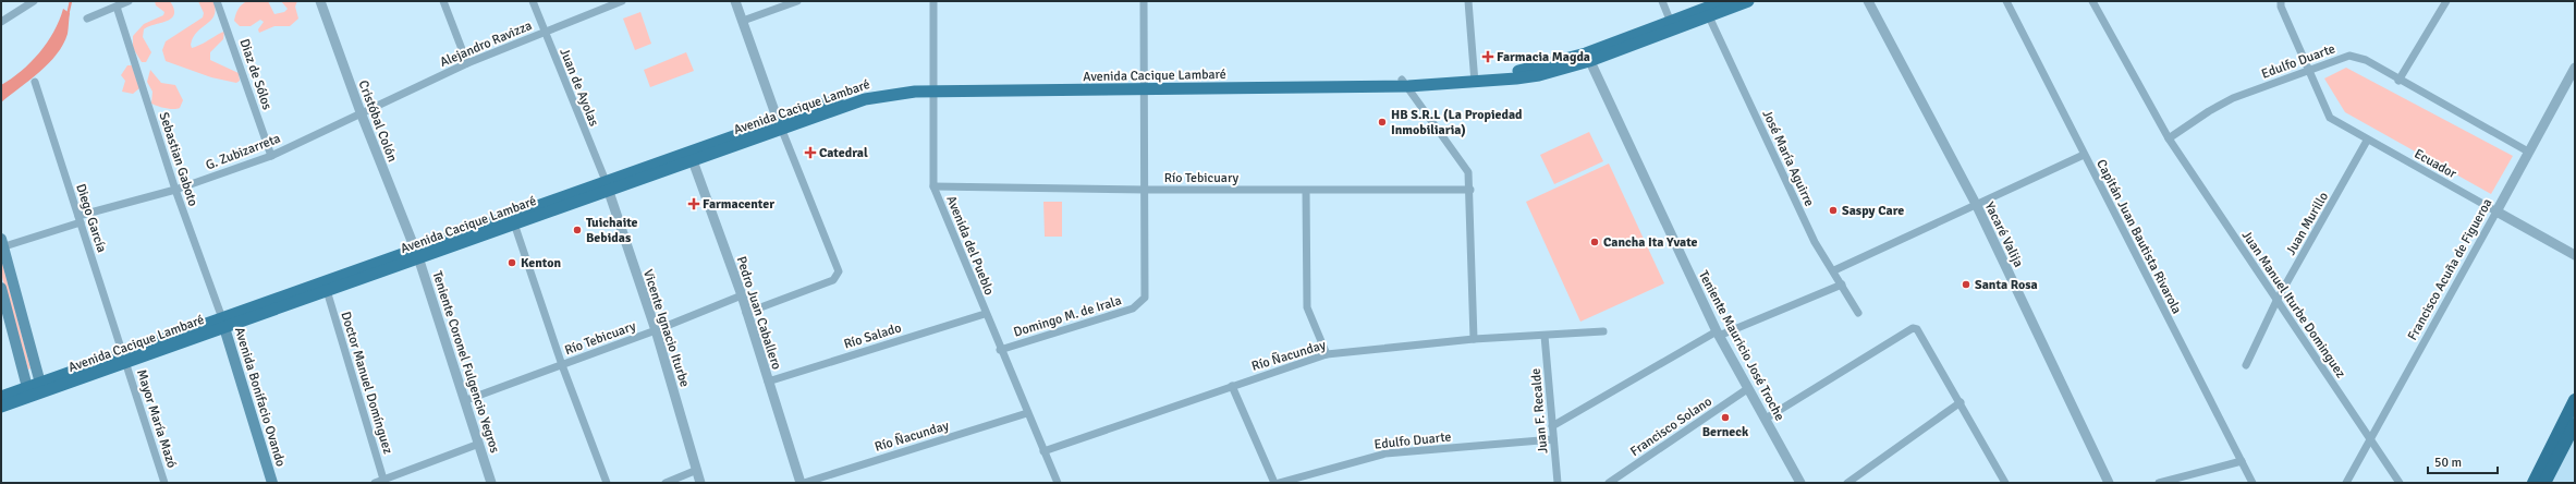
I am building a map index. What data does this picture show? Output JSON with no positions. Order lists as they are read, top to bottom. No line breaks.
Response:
{"streets":{"main road":["Avenida Cacique Lambaré","Avenida Bonifacio Ovando"],"street":["Alejandro Ravizza","Edulfo Duarte","Diaz de Sólos","Juan de Ayolas","Cristóbal Colón","G. Zubizarreta","José María Aguirre","Sebastian Gaboto","Ecuador","Río Tebicuary","Diego García","Juan Murillo","Yacaré Valija","Capitán Juan Bautista Rivarola","Avenida del Pueblo","Francisco Acuña de Figueroa","Juan Manuel Iturbe Dominguez","Pedro Juan Caballero","Domingo M. de Irala","Vicente Ignacio Iturbe","Río Salado","Teniente Mauricio José Troche","Río Ñacunday","Teniente Coronel Fulgencio Yegros","Doctor Manuel Domínguez","Juan F. Recalde","Mayor María Mazó","Francisco Solano"]},"crossings":[["Alejandro Ravizza","Juan de Ayolas"],["Alejandro Ravizza","Cristóbal Colón"],["Alejandro Ravizza","G. Zubizarreta"],["Edulfo Duarte","Ecuador"],["Edulfo Duarte","Francisco Acuña de Figueroa"],["Edulfo Duarte","Juan Manuel Iturbe Dominguez"],["Edulfo Duarte","Juan F. Recalde"],["Diaz de Sólos","G. Zubizarreta"],["Avenida Cacique Lambaré","Juan de Ayolas"],["Avenida Cacique Lambaré","Cristóbal Colón"],["Avenida Cacique Lambaré","José María Aguirre"],["Avenida Cacique Lambaré","Sebastian Gaboto"],["Avenida Cacique Lambaré","Diego García"],["Avenida Cacique Lambaré","Avenida del Pueblo"],["Avenida Cacique Lambaré","Pedro Juan Caballero"],["Avenida Cacique Lambaré","Vicente Ignacio Iturbe"],["Avenida Cacique Lambaré","Teniente Mauricio José Troche"],["Avenida Cacique Lambaré","Teniente Coronel Fulgencio Yegros"],["Avenida Cacique Lambaré","Doctor Manuel Domínguez"],["Avenida Cacique Lambaré","Avenida Bonifacio Ovando"],["Avenida Cacique Lambaré","Mayor María Mazó"],["Juan de Ayolas","Vicente Ignacio Iturbe"],["Cristóbal Colón","G. Zubizarreta"],["Cristóbal Colón","Teniente Coronel Fulgencio Yegros"],["G. Zubizarreta","Sebastian Gaboto"],["G. Zubizarreta","Diego García"],["Sebastian Gaboto","Avenida Bonifacio Ovando"],["Ecuador","Juan Murillo"],["Ecuador","Francisco Acuña de Figueroa"],["Río Tebicuary","Avenida del Pueblo"],["Río Tebicuary","Pedro Juan Caballero"],["Río Tebicuary","Domingo M. de Irala"],["Río Tebicuary","Vicente Ignacio Iturbe"],["Río Tebicuary","Teniente Coronel Fulgencio Yegros"],["Diego García","Mayor María Mazó"],["Juan Murillo","Juan Manuel Iturbe Dominguez"],["Avenida del Pueblo","Domingo M. de Irala"],["Avenida del Pueblo","Río Salado"],["Avenida del Pueblo","Río Ñacunday"],["Francisco Acuña de Figueroa","Juan Manuel Iturbe Dominguez"],["Pedro Juan Caballero","Río Salado"],["Pedro Juan Caballero","Río Ñacunday"],["Teniente Mauricio José Troche","Francisco Solano"],["Río Ñacunday","Juan F. Recalde"]],"places":{"health":["Farmacia Magda","Catedral","Farmacenter"],"other":["HB S.R.L (La Propiedad Inmobiliaria)","Saspy Care","Tuichaite Bebidas","Cancha Ita Yvate","Kenton","Santa Rosa","Berneck"]},"scale_bar":"50 m"}
